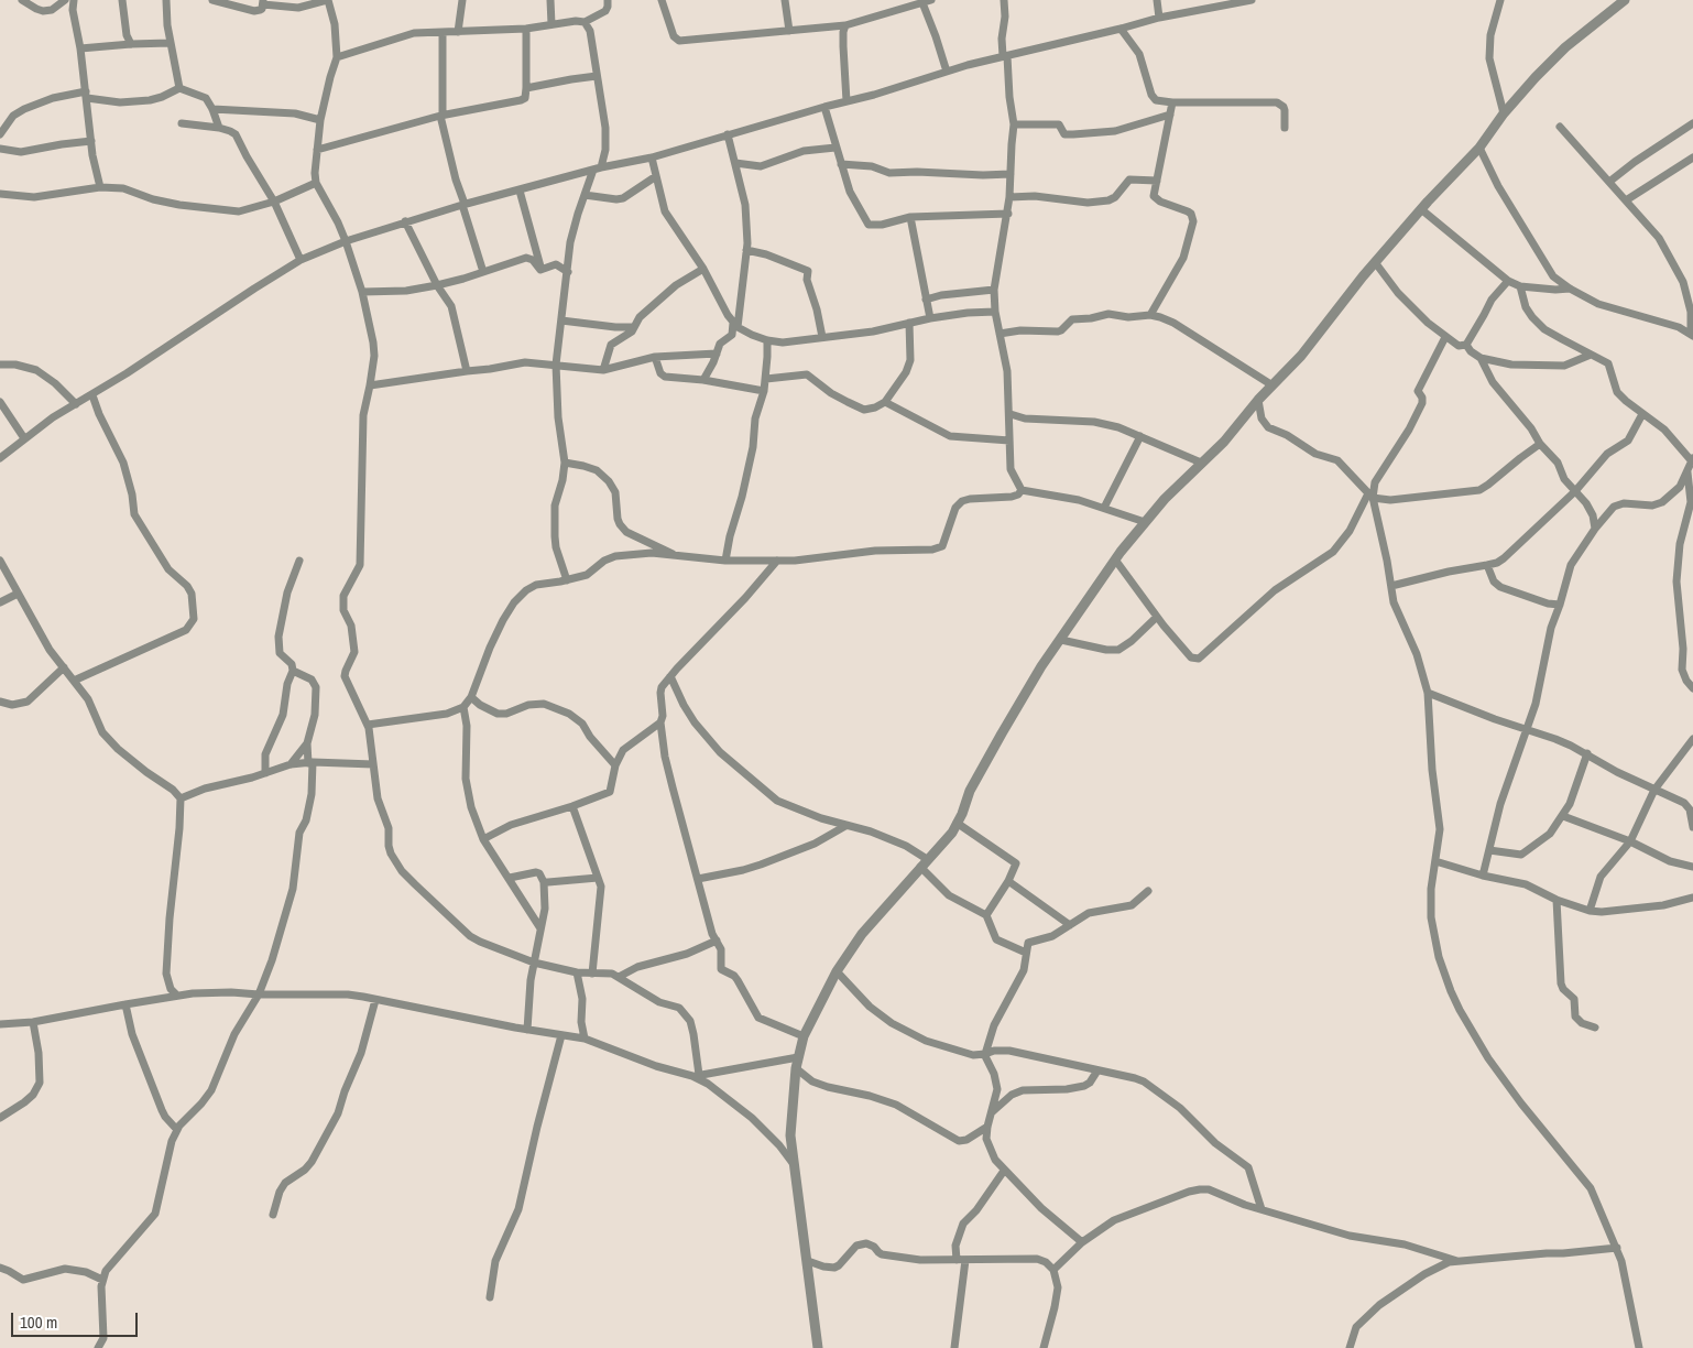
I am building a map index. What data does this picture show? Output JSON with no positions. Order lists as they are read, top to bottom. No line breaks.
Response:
{"scale_bar":"100 m"}
